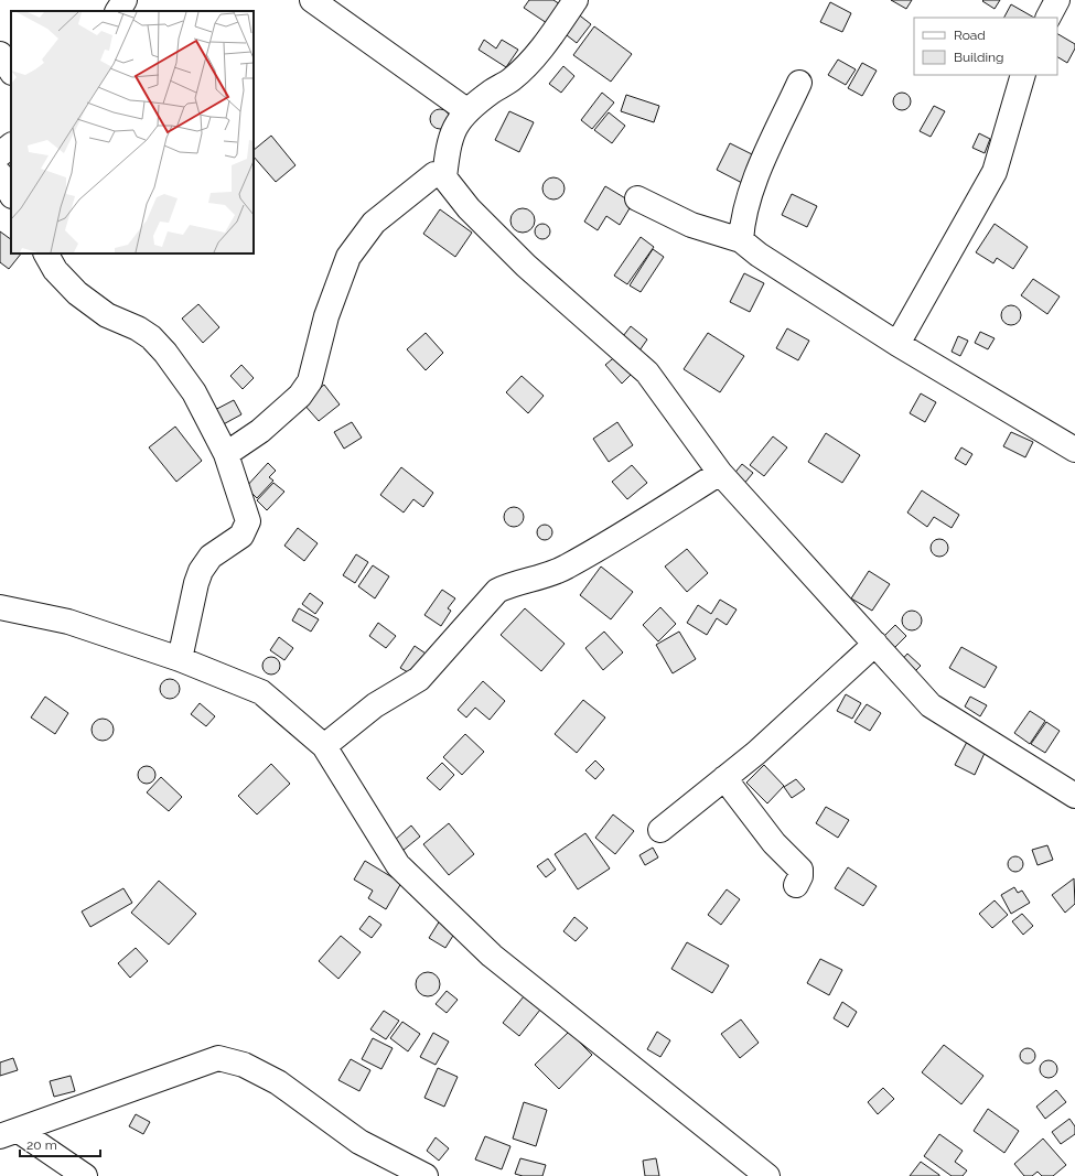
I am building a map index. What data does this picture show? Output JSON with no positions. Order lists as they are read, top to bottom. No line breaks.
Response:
{"legend":["Road","Building"],"scale_bar":"20 m"}
